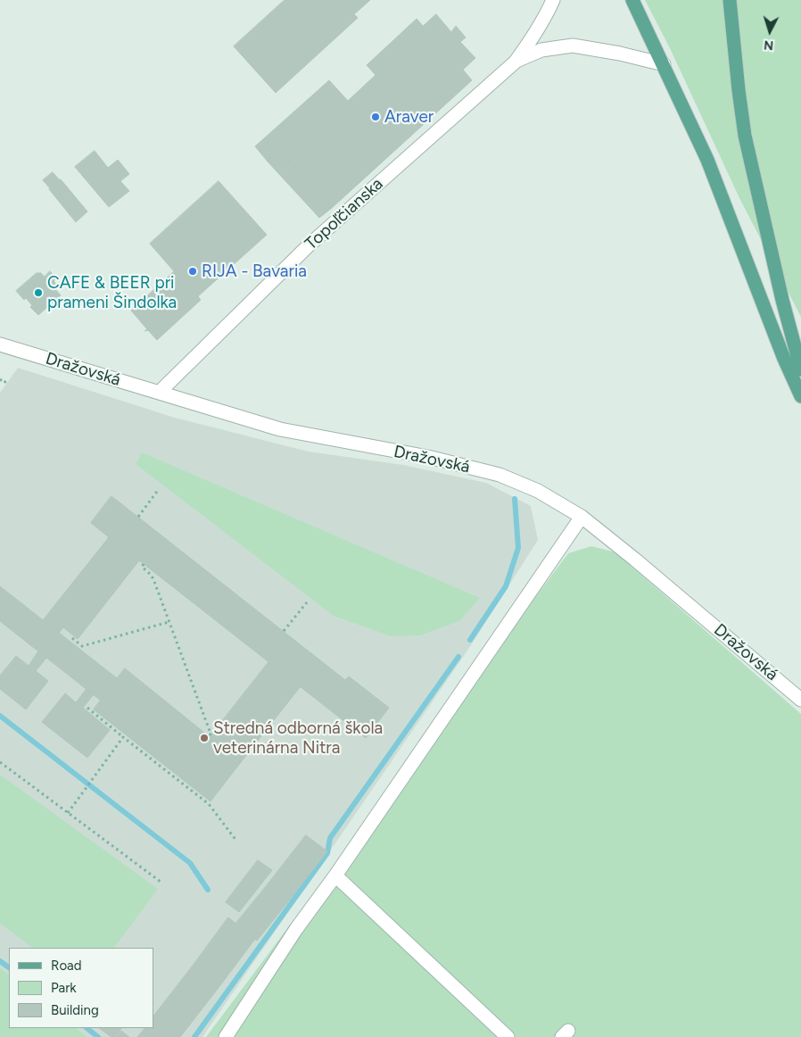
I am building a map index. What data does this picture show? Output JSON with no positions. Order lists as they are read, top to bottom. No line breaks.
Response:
{"streets":{"street":["Topoľčianska","Dražovská"]},"crossings":[["Topoľčianska","Dražovská"]],"places":["Araver","RIJA - Bavaria","CAFE & BEER pri prameni Šindolka","Stredná odborná škola veterinárna Nitra"],"legend":["Road","Park","Building"],"north":"bottom"}
